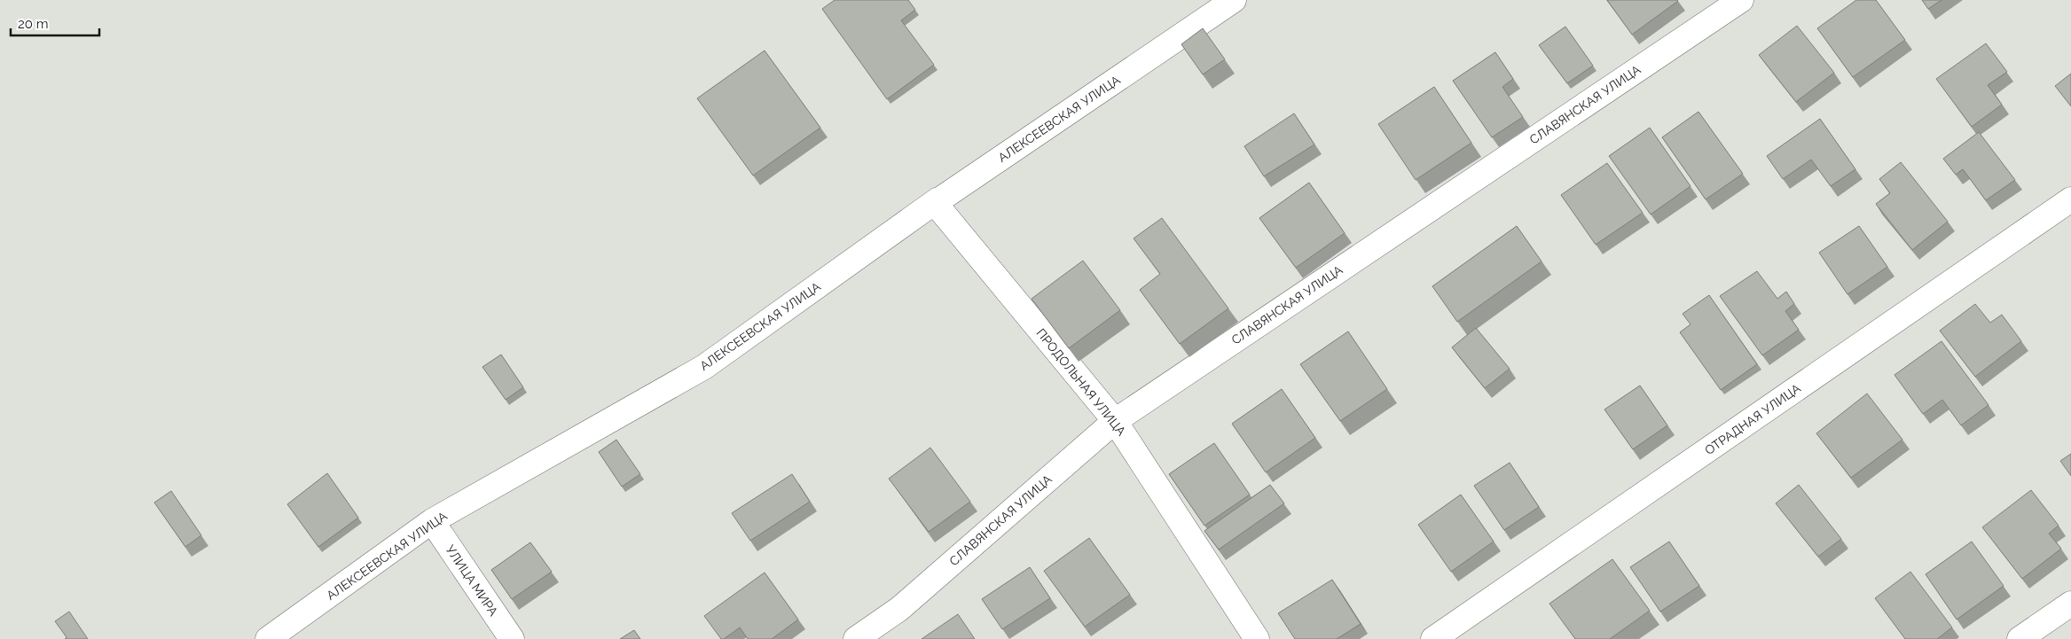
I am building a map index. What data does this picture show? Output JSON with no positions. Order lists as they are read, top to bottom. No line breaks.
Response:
{"streets":{"street":["СЛАВЯНСКАЯ УЛИЦА","АЛЕКСЕЕВСКАЯ УЛИЦА","ПРОДОЛЬНАЯ УЛИЦА","ОТРАДНАЯ УЛИЦА","УЛИЦА МИРА"]},"crossings":[["СЛАВЯНСКАЯ УЛИЦА","ПРОДОЛЬНАЯ УЛИЦА"],["АЛЕКСЕЕВСКАЯ УЛИЦА","ПРОДОЛЬНАЯ УЛИЦА"],["АЛЕКСЕЕВСКАЯ УЛИЦА","УЛИЦА МИРА"]],"scale_bar":"20 m"}
